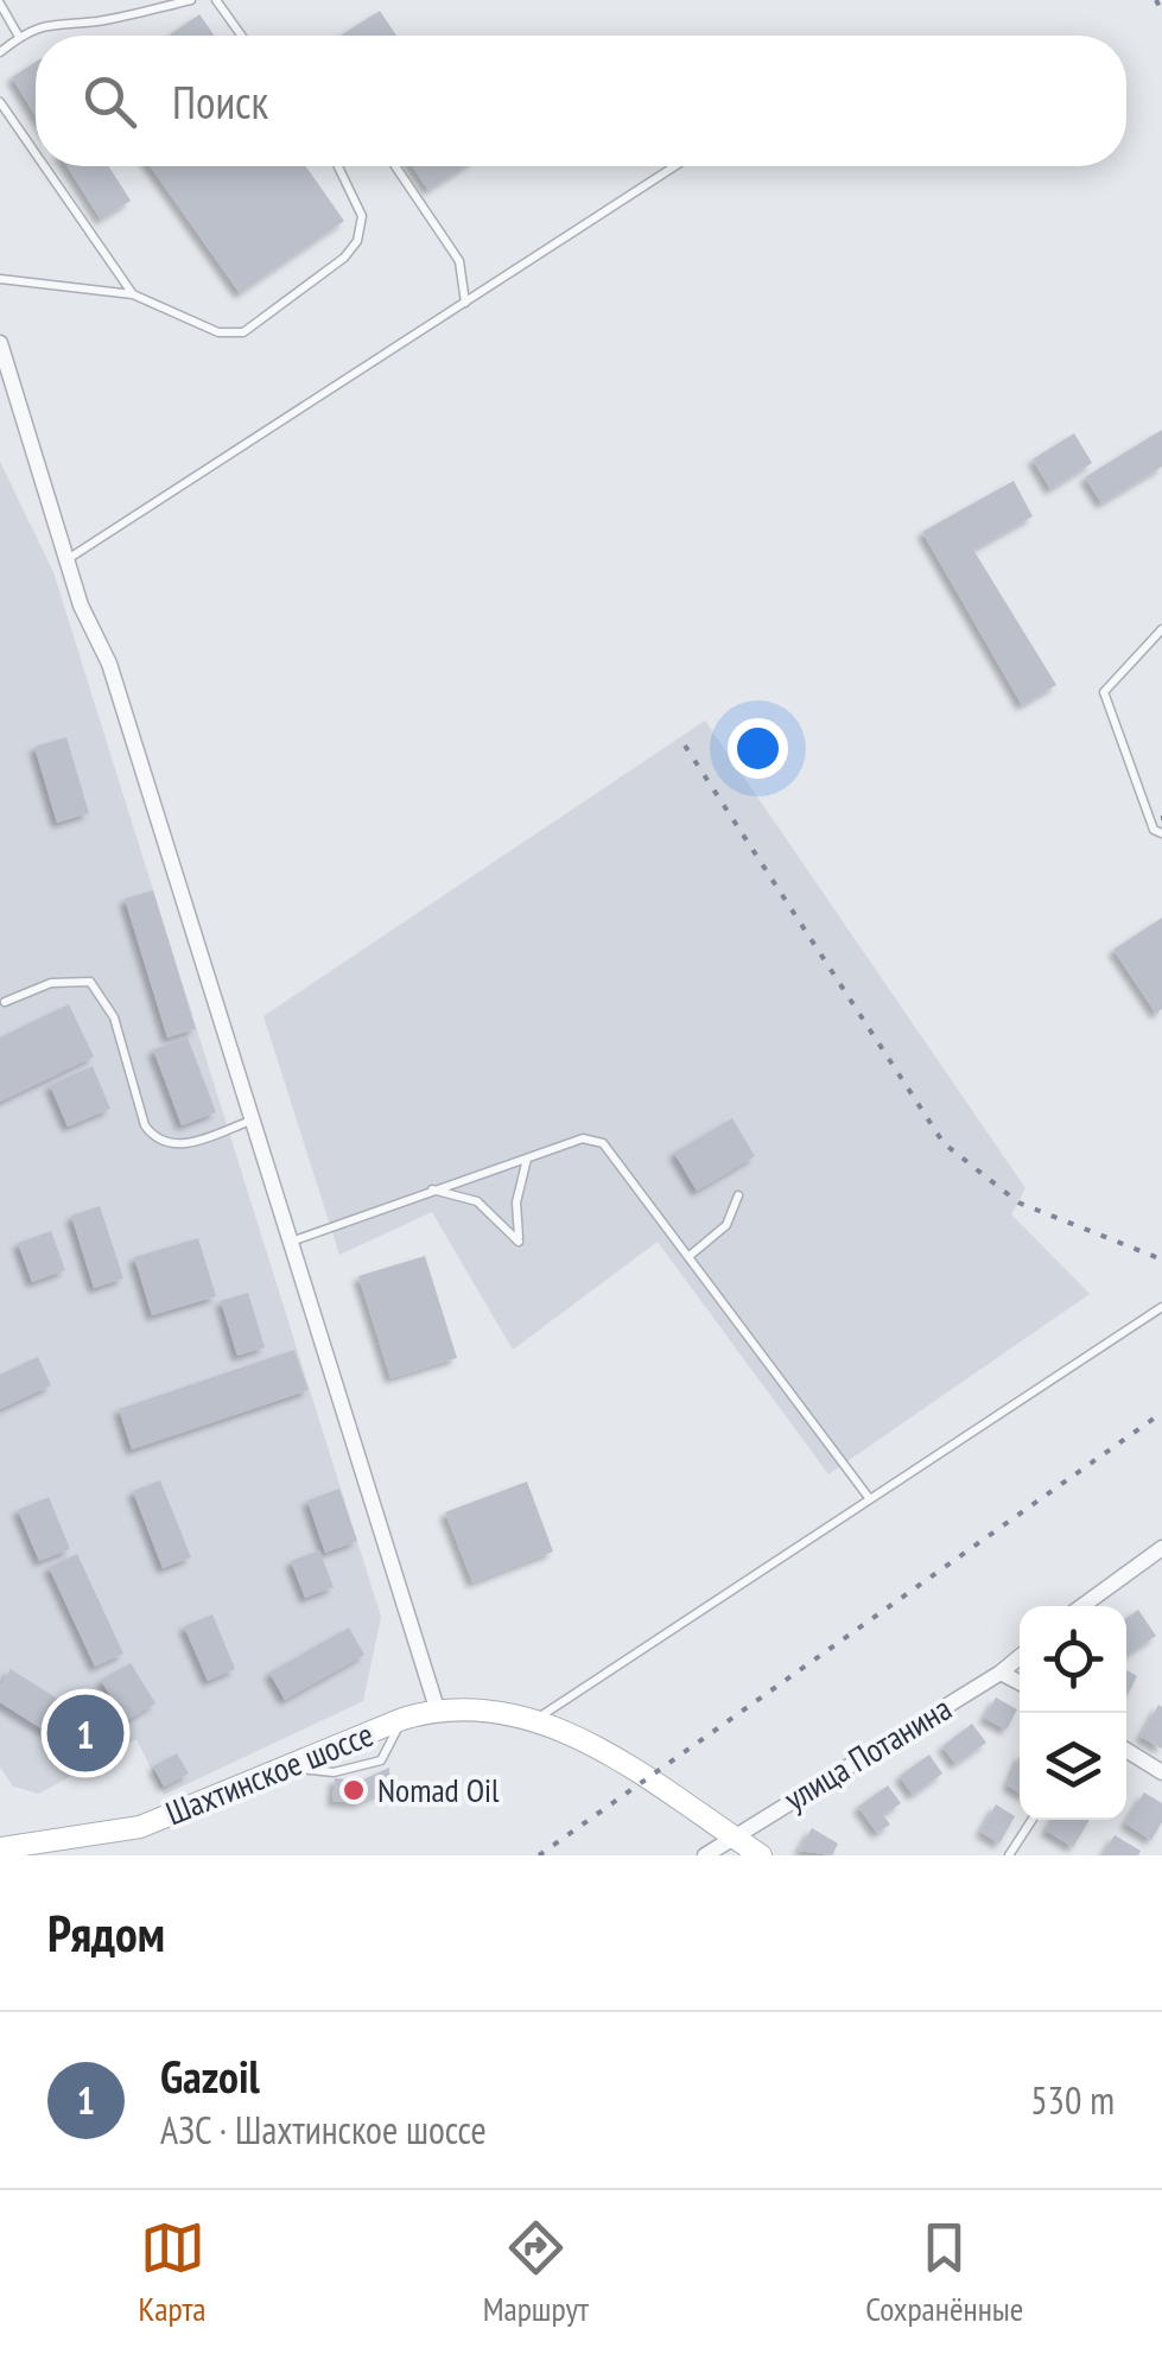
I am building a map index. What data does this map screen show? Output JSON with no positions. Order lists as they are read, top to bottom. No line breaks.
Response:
{"streets":{"main road":["Шахтинское шоссе"],"street":["улица Потанина"]},"crossings":[["улица Потанина","Шахтинское шоссе"]],"places":["Nomad Oil"],"page":{"search":"Поиск","pins":"1","heading":"Рядом","list":[{"mark":"1","name":"Gazoil","note":"АЗС · Шахтинское шоссе","value":"530 m"}],"nav":["Карта","Маршрут","Сохранённые"]}}
